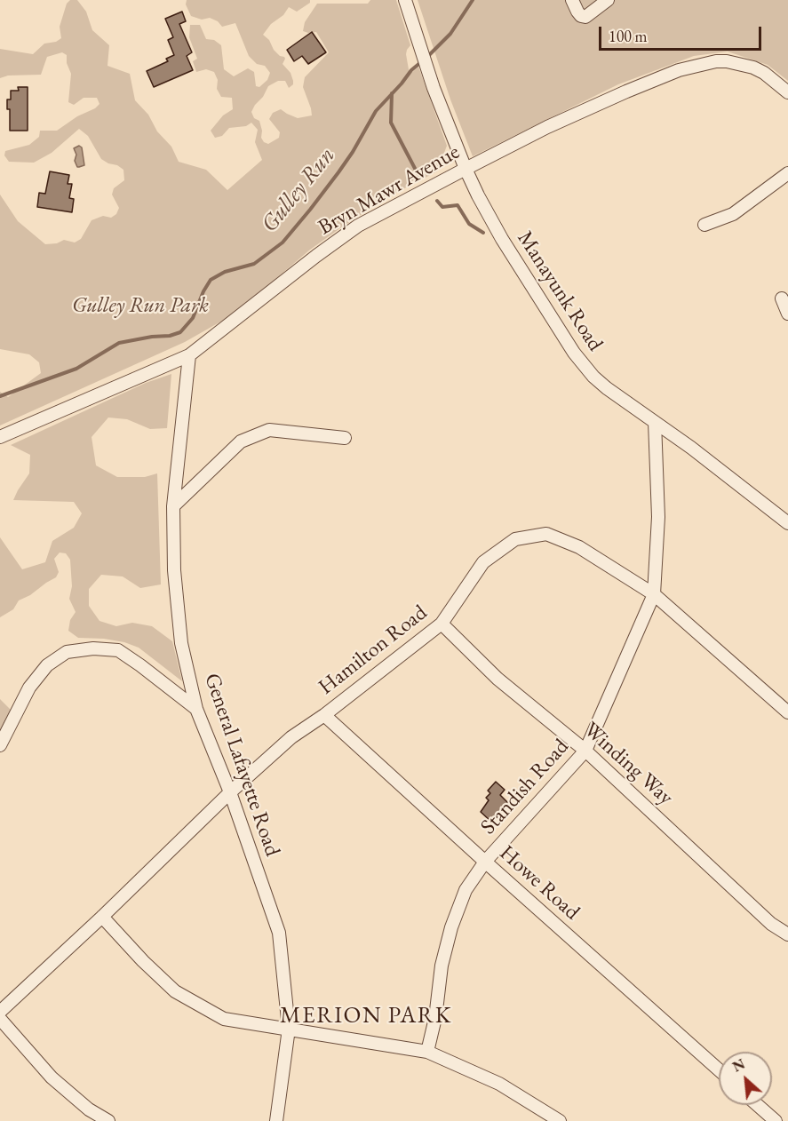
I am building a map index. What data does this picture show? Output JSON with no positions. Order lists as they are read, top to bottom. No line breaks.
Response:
{"streets":{"street":["Bryn Mawr Avenue","Manayunk Road","Hamilton Road","Winding Way","General Lafayette Road","Standish Road","Howe Road"]},"crossings":[["Bryn Mawr Avenue","Manayunk Road"],["Bryn Mawr Avenue","General Lafayette Road"],["Manayunk Road","Standish Road"],["Hamilton Road","Winding Way"],["Hamilton Road","General Lafayette Road"],["Hamilton Road","Standish Road"],["Hamilton Road","Howe Road"],["Winding Way","Standish Road"],["Standish Road","Howe Road"]],"districts":["MERION PARK"],"water":["Gulley Run"],"parks":["Gulley Run Park"],"scale_bar":"100 m","north":"top left"}
